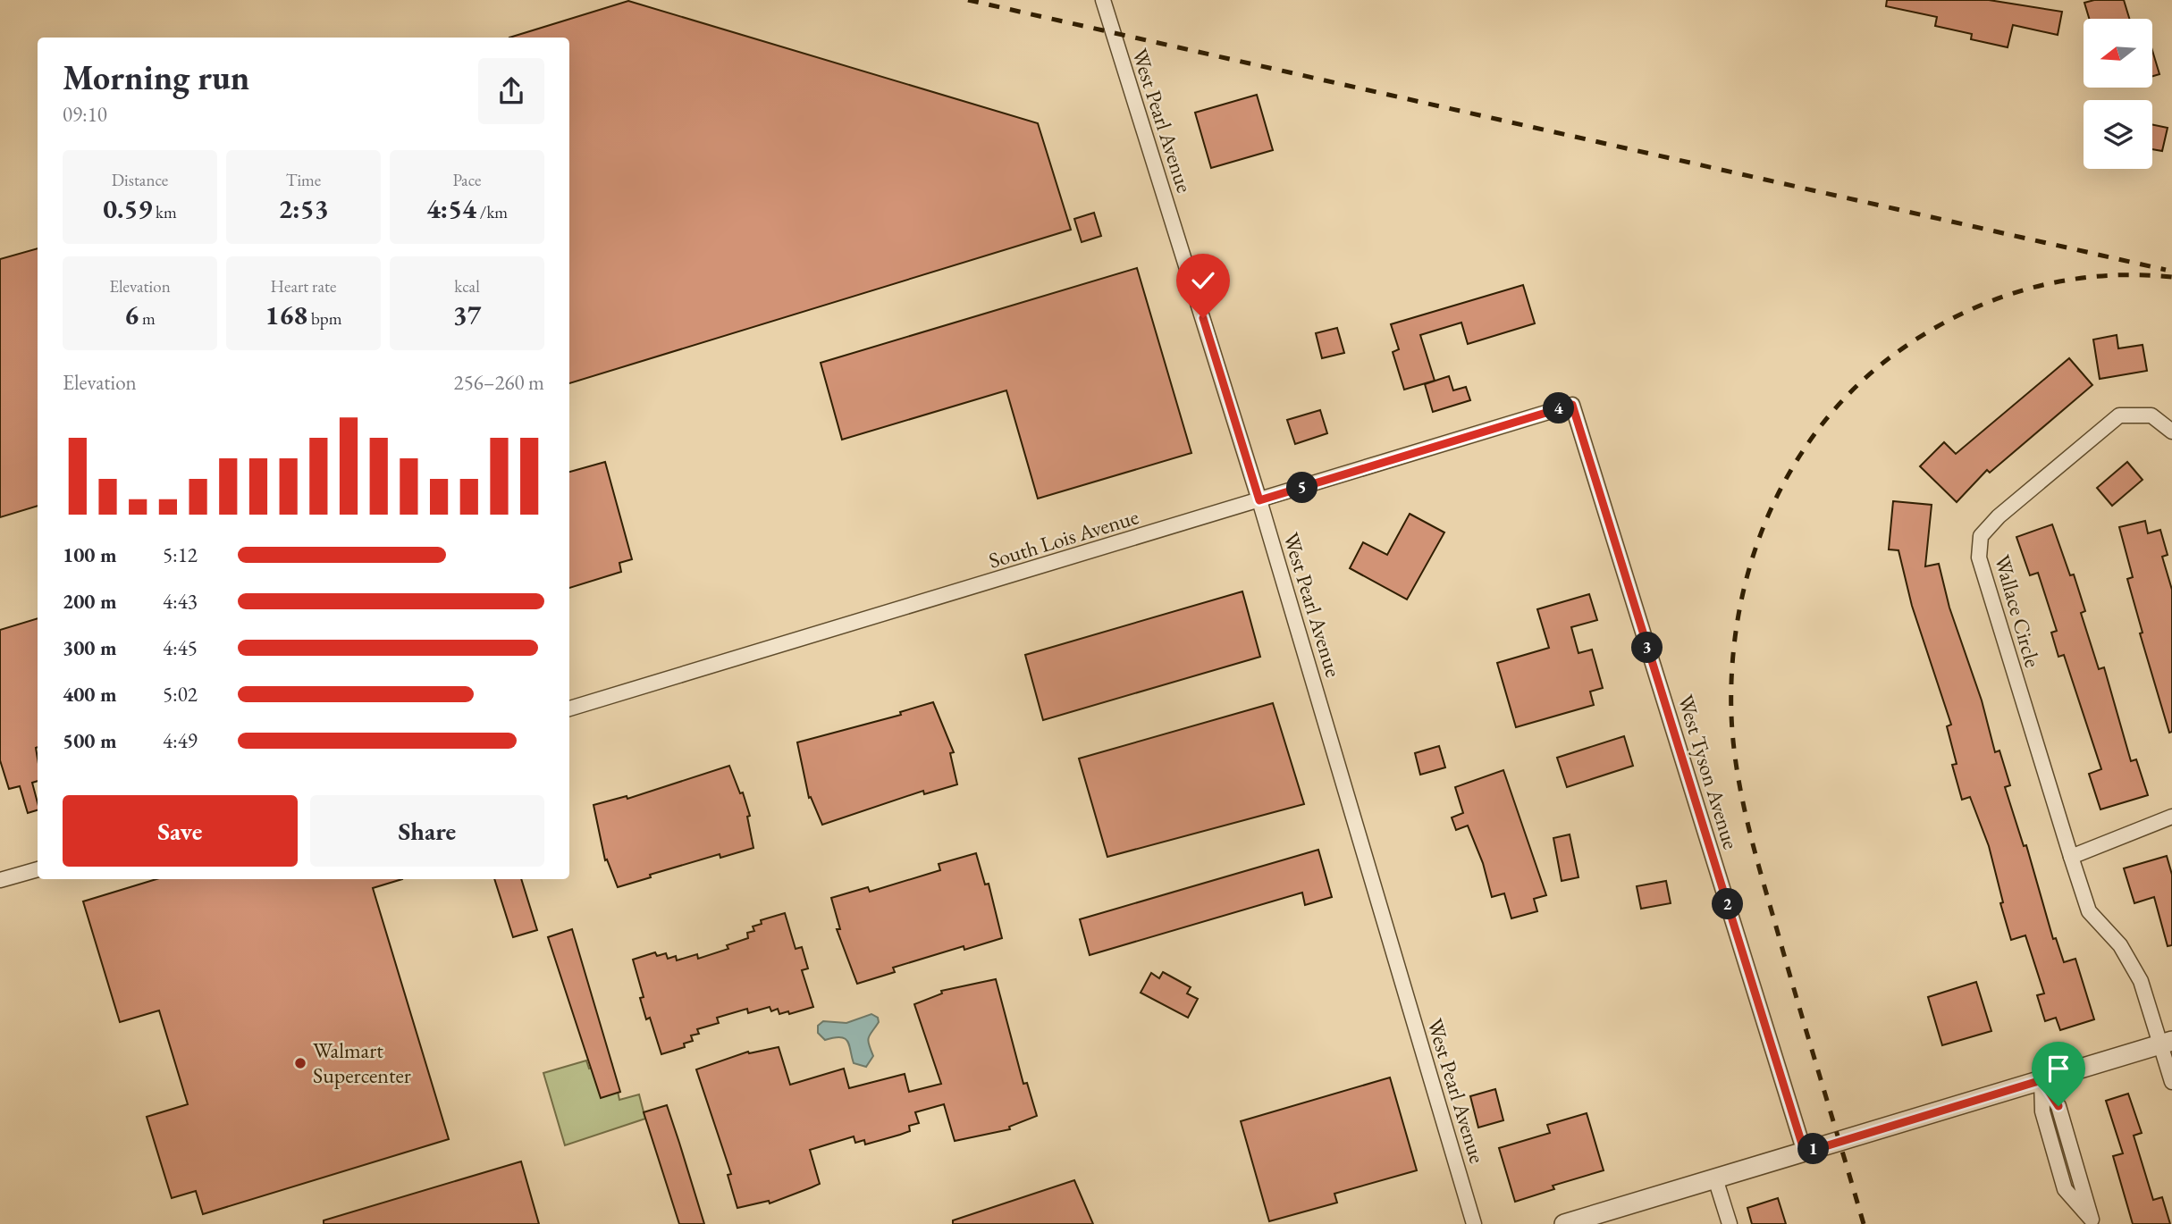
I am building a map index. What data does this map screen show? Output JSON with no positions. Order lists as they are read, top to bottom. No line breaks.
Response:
{"streets":{"street":["West Pearl Avenue","South Lois Avenue","Wallace Circle","West Tyson Avenue"]},"crossings":[["West Pearl Avenue","South Lois Avenue"],["South Lois Avenue","West Tyson Avenue"]],"places":["Walmart Supercenter"],"north":"left","page":{"heading":["Morning run","09:10"],"stats":[["Distance","0.59 km"],["Time","2:53"],["Pace","4:54 /km"],["Elevation","6 m"],["Heart rate","168 bpm"],["kcal","37"]],"chart":["Elevation","256–260 m"],"pins":["4","5","3","2","1"],"list":[{"name":"100 m","note":"5:12"},{"name":"200 m","note":"4:43"},{"name":"300 m","note":"4:45"},{"name":"400 m","note":"5:02"},{"name":"500 m","note":"4:49"}],"buttons":["Save","Share"]}}
